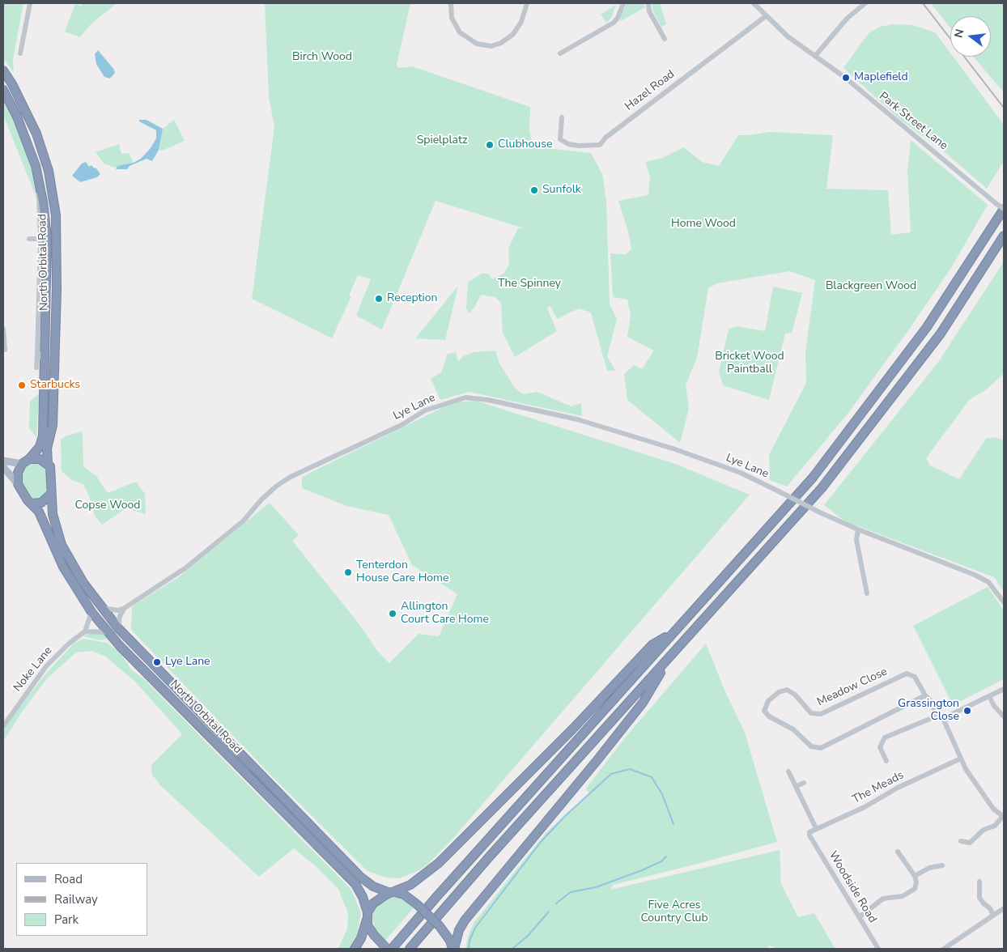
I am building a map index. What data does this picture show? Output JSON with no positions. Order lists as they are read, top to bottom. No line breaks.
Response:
{"streets":{"highway":["North Orbital Road"],"street":["Hazel Road","Park Street Lane","Lye Lane","Noke Lane","Meadow Close","The Meads","Woodside Road"]},"crossings":[["Hazel Road","Park Street Lane"],["The Meads","Woodside Road"]],"parks":["Birch Wood","Spielplatz","Home Wood","The Spinney","Blackgreen Wood","Bricket Wood Paintball","Copse Wood","Five Acres Country Club"],"places":["Maplefield","Clubhouse","Sunfolk","Reception","Starbucks","Tenterdon House Care Home","Allington Court Care Home","Lye Lane","Grassington Close"],"legend":["Road","Railway","Park"],"north":"left"}
